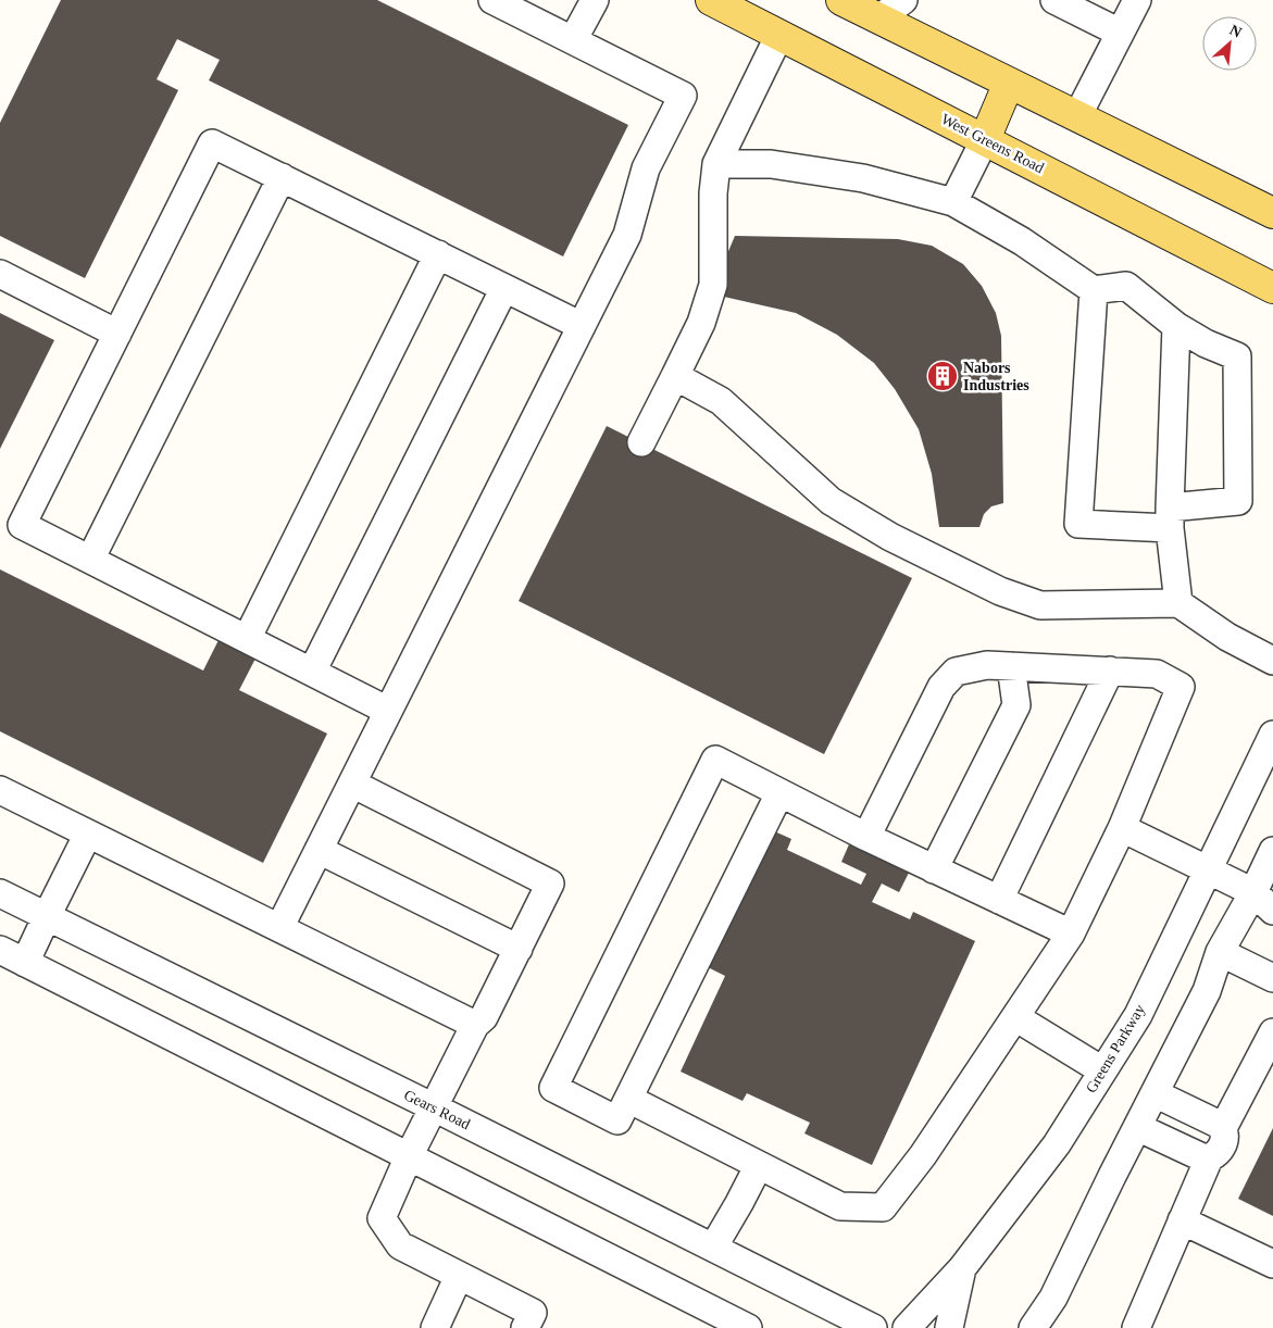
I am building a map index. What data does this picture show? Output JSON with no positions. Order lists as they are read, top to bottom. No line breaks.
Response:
{"streets":{"main road":["West Greens Road"],"street":["Greens Parkway","Gears Road"]},"places":{"building":["Nabors Industries"]},"north":"top right"}
